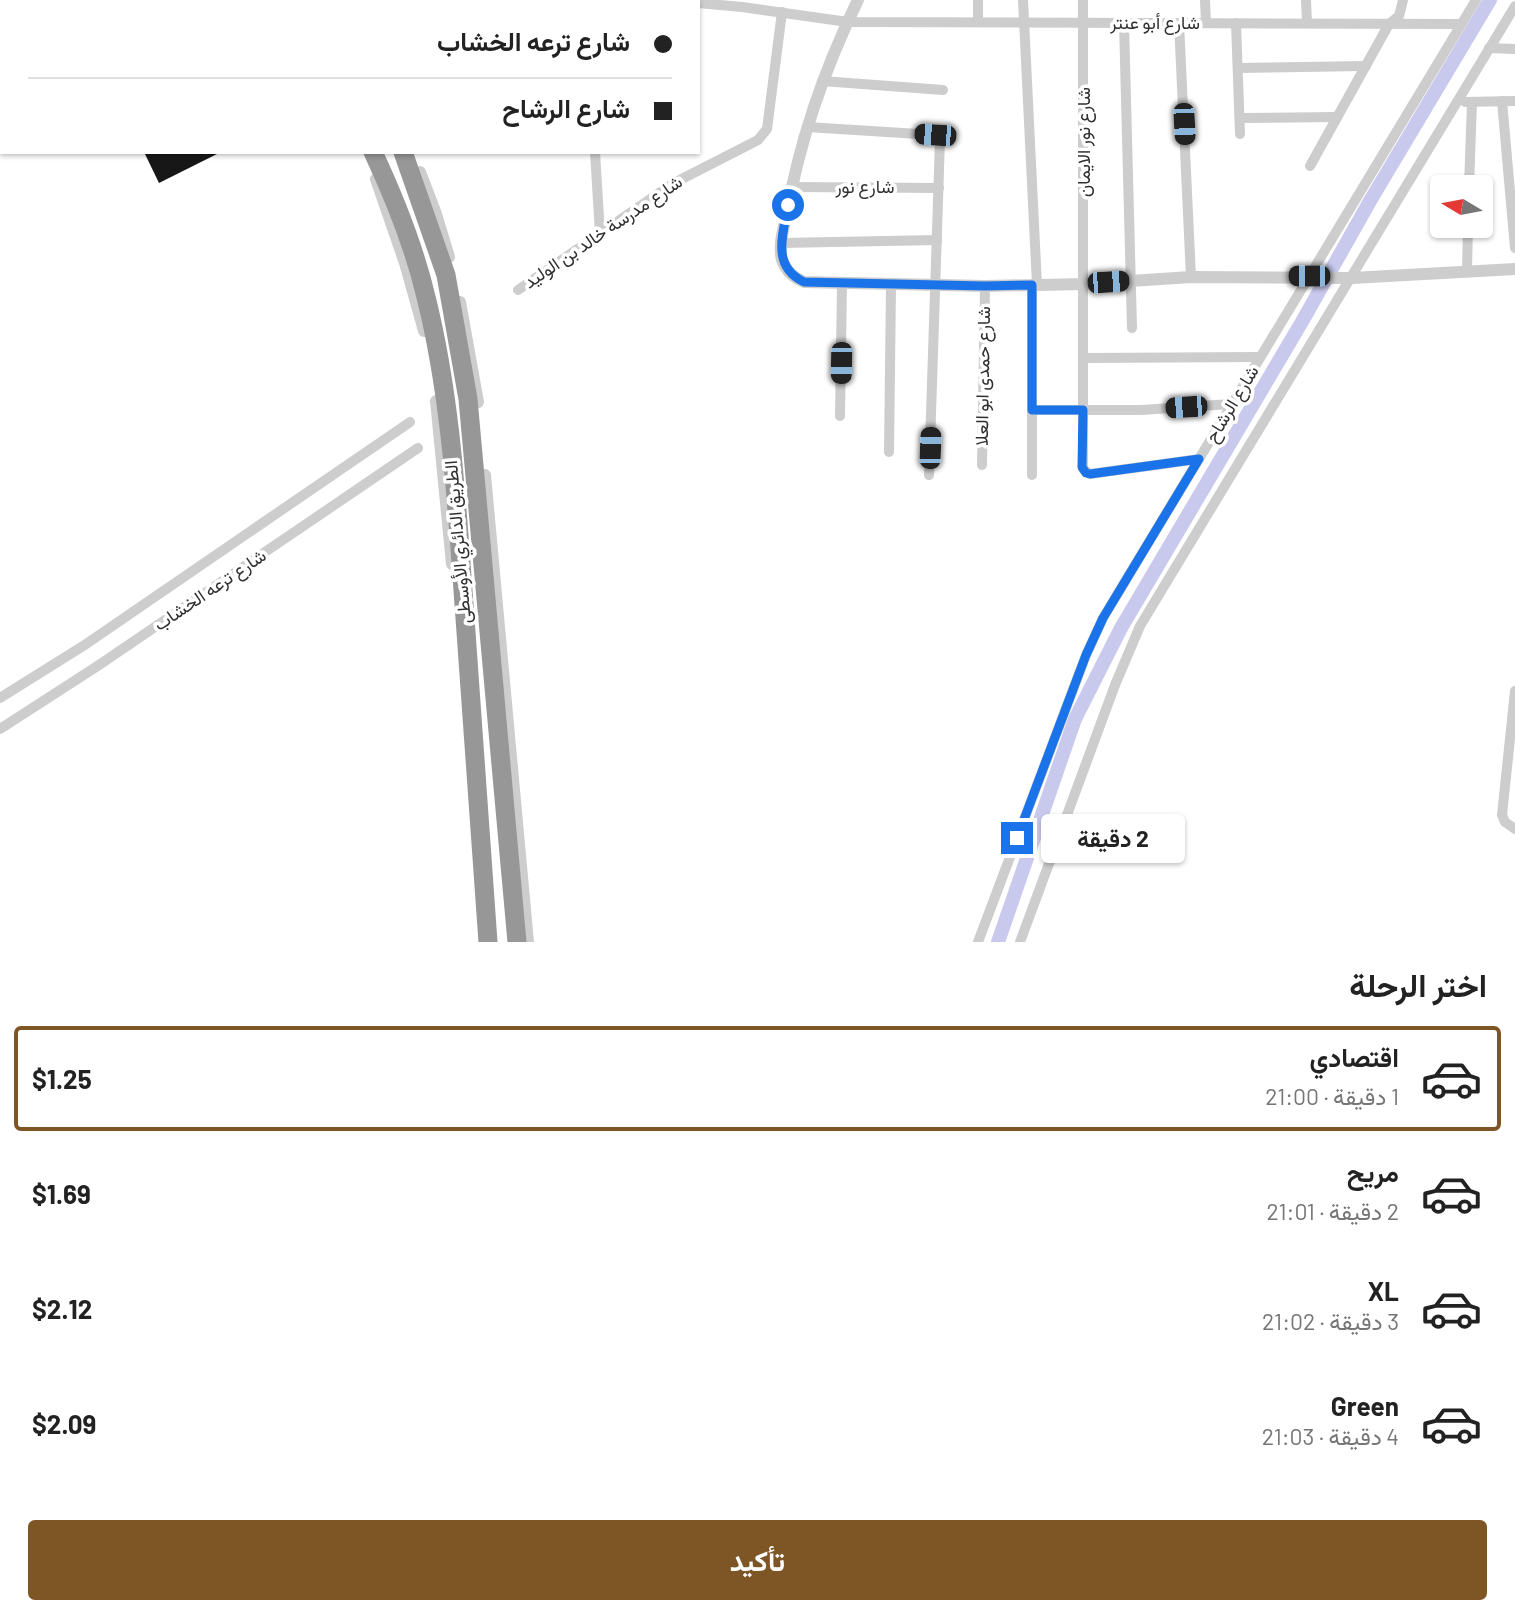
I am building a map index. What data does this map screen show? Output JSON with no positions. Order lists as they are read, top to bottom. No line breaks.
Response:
{"streets":{"highway":["الطريق الدائري الأوسطى"],"street":["شارع أبو عنتر","شارع نور الايمان","شارع نور","شارع مدرسة خالد بن الوليد","شارع حمدى ابو العلا","شارع الرشاح","شارع ترعه الخشاب"]},"crossings":[["شارع أبو عنتر","شارع نور الايمان"],["شارع أبو عنتر","شارع مدرسة خالد بن الوليد"],["شارع أبو عنتر","شارع الرشاح"],["شارع نور الايمان","شارع الرشاح"]],"north":"left","page":{"banner":["شارع ترعه الخشاب","شارع الرشاح"],"bubble":"2 دقيقة","heading":"اختر الرحلة","list":[{"name":"اقتصادي","note":"1 دقيقة · 21:00","value":"$1.25"},{"name":"مريح","note":"2 دقيقة · 21:01","value":"$1.69"},{"name":"XL","note":"3 دقيقة · 21:02","value":"$2.12"},{"name":"Green","note":"4 دقيقة · 21:03","value":"$2.09"}],"buttons":"تأكيد"}}
